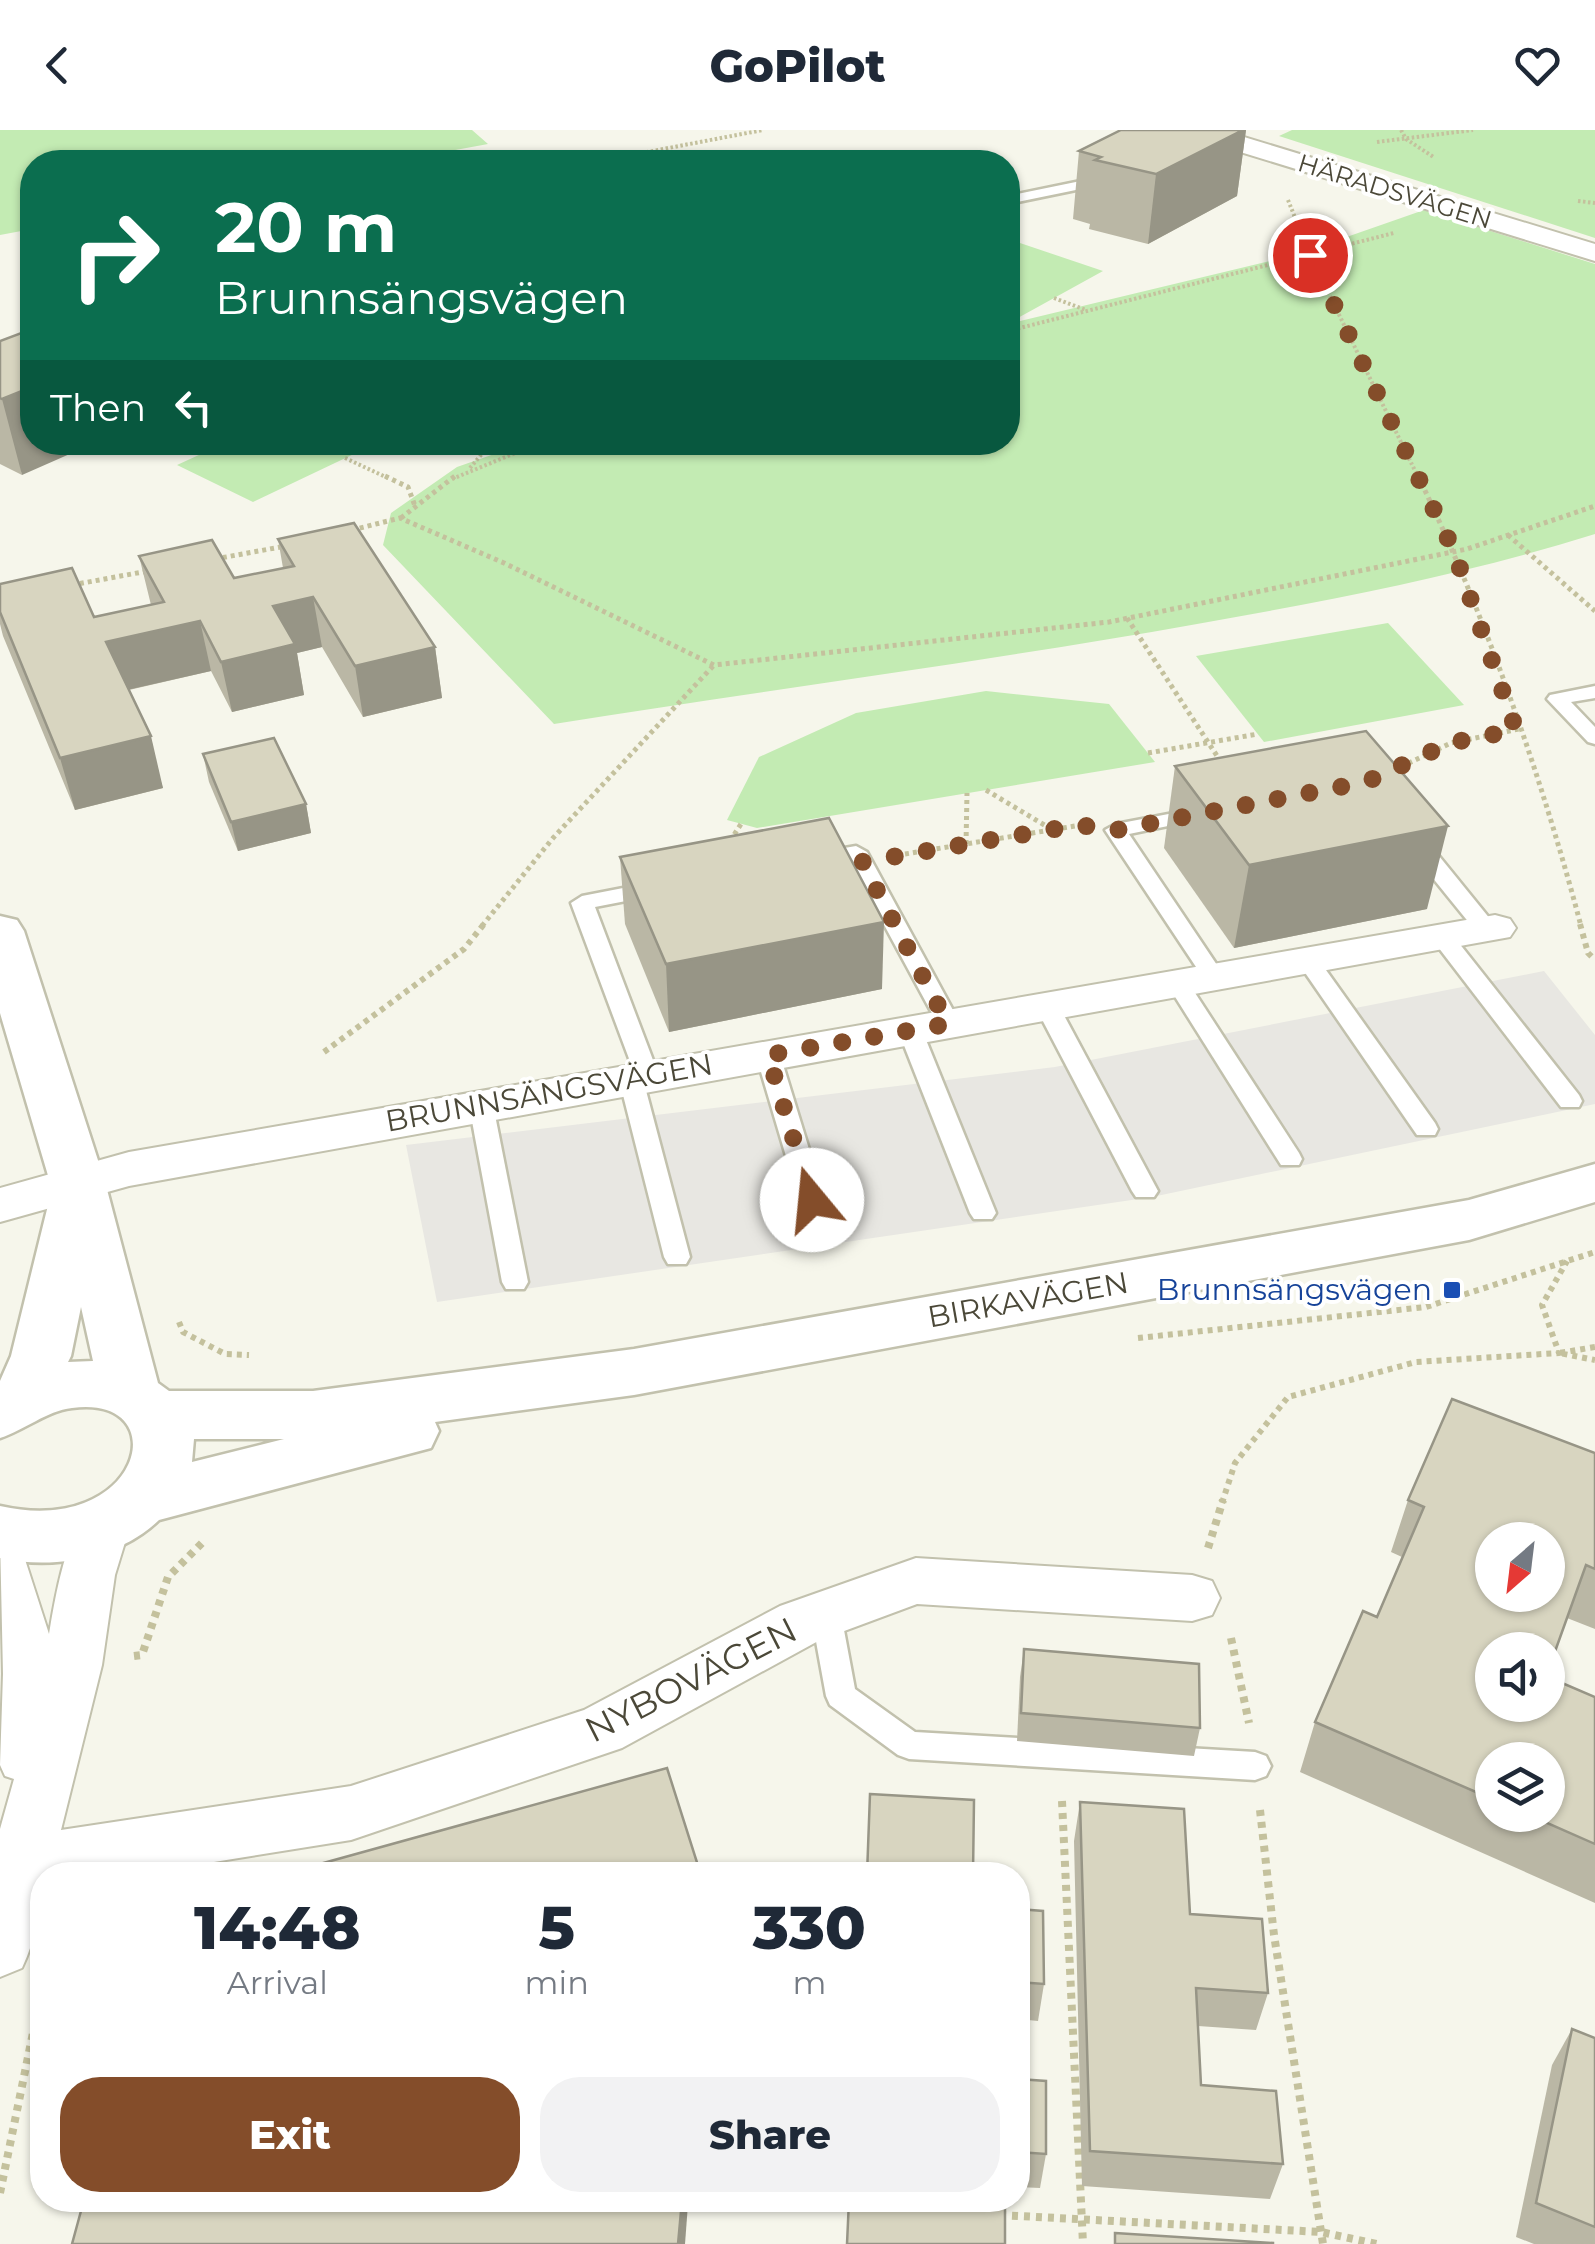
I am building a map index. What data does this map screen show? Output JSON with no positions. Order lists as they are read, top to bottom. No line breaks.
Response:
{"streets":{"street":["HÄRADSVÄGEN","BRUNNSÄNGSVÄGEN","BIRKAVÄGEN","NYBOVÄGEN"]},"places":{"transit":["Brunnsängsvägen"]},"north":"bottom left","page":{"header":"GoPilot","turn":["20 m","Brunnsängsvägen"],"then":"Then","eta":["14:48","Arrival","5","min","330","m"],"buttons":["Exit","Share"]}}
